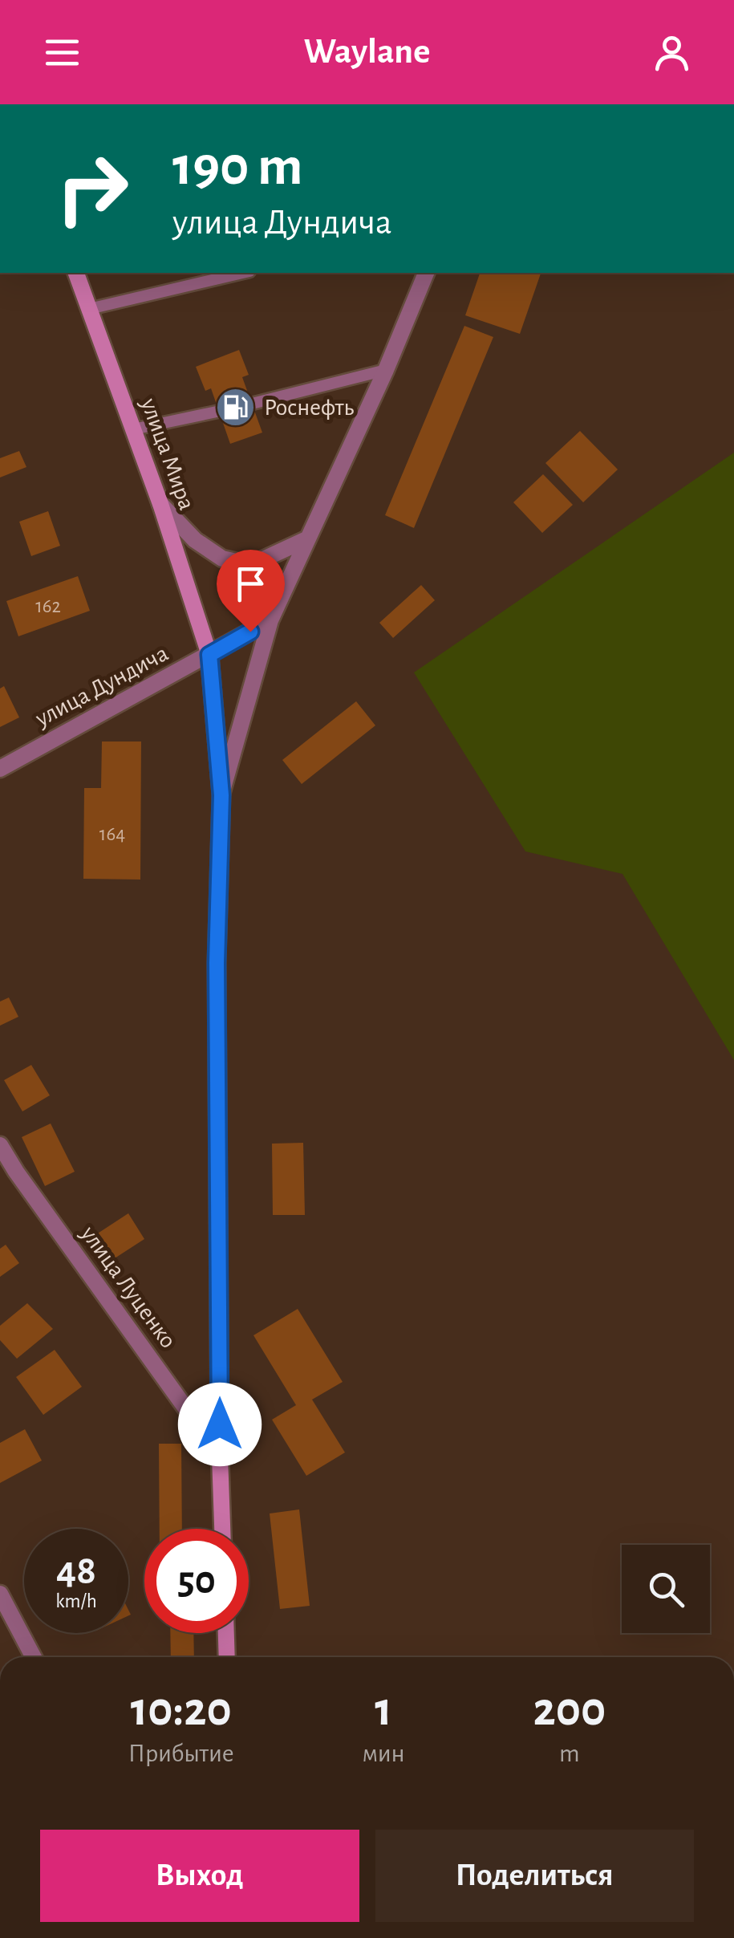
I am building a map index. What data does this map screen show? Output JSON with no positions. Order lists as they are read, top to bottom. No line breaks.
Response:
{"streets":{"main road":["улица Мира"],"street":["улица Дундича","улица Луценко"]},"crossings":[["улица Мира","улица Дундича"],["улица Мира","улица Луценко"]],"places":{"fuel station":["Роснефть"]},"house_numbers":["162","164"],"page":{"header":"Waylane","turn":["190 m","улица Дундича"],"speed":"48 km/h","limit":"50","eta":["10:20","Прибытие","1","мин","200","m"],"buttons":["Выход","Поделиться"]}}
